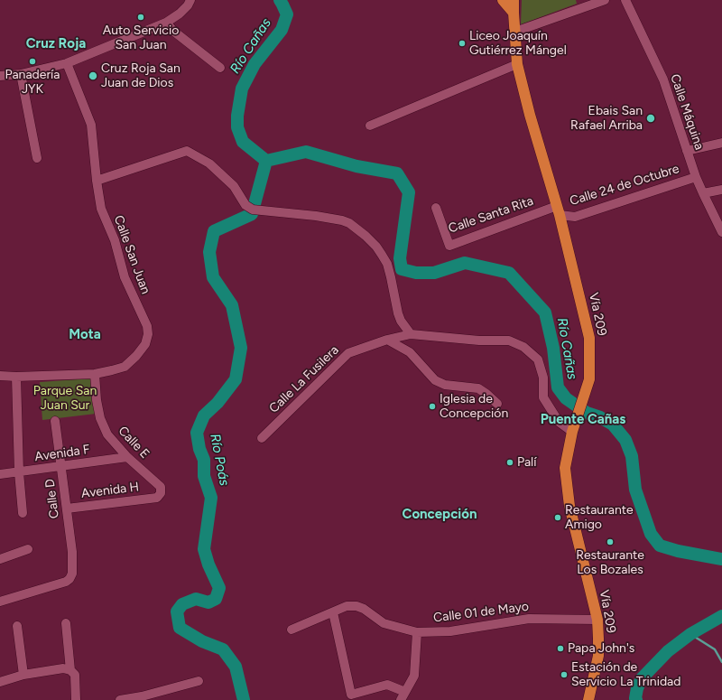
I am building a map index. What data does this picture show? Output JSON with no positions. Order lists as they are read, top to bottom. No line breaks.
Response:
{"streets":{"main road":["Vía 209"],"street":["Calle Máquina","Calle 24 de Octubre","Calle Santa Rita","Calle San Juan","Calle La Fusilera","Calle E","Avenida F","Avenida H","Calle D","Calle 01 de Mayo"]},"crossings":[["Calle Máquina","Calle 24 de Octubre"],["Calle 24 de Octubre","Calle Santa Rita"],["Calle 24 de Octubre","Vía 209"],["Calle Santa Rita","Vía 209"],["Calle San Juan","Calle E"],["Vía 209","Calle La Fusilera"],["Vía 209","Calle 01 de Mayo"],["Calle E","Avenida F"],["Calle E","Avenida H"],["Avenida F","Calle D"],["Avenida H","Calle D"]],"districts":["Cruz Roja","Mota","Puente Cañas","Concepción"],"water":["Río Cañas","Río Poás"],"parks":["Parque San Juan Sur"],"places":["Auto Servicio San Juan","Liceo Joaquín Gutiérrez Mángel","Panadería JYK","Cruz Roja San Juan de Dios","Ebais San Rafael Arriba","Iglesia de Concepción","Palí","Restaurante Amigo","Restaurante Los Bozales","Papa John's","Estación de Servicio La Trinidad"]}
